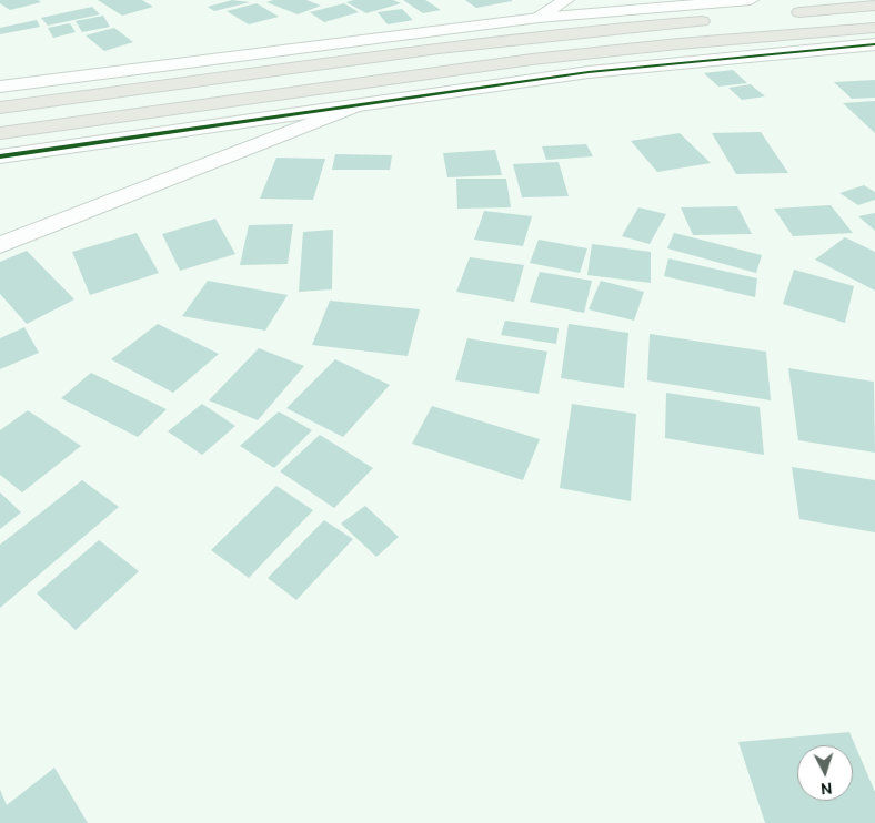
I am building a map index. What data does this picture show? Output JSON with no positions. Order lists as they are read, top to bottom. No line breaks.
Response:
{"north":"bottom"}
